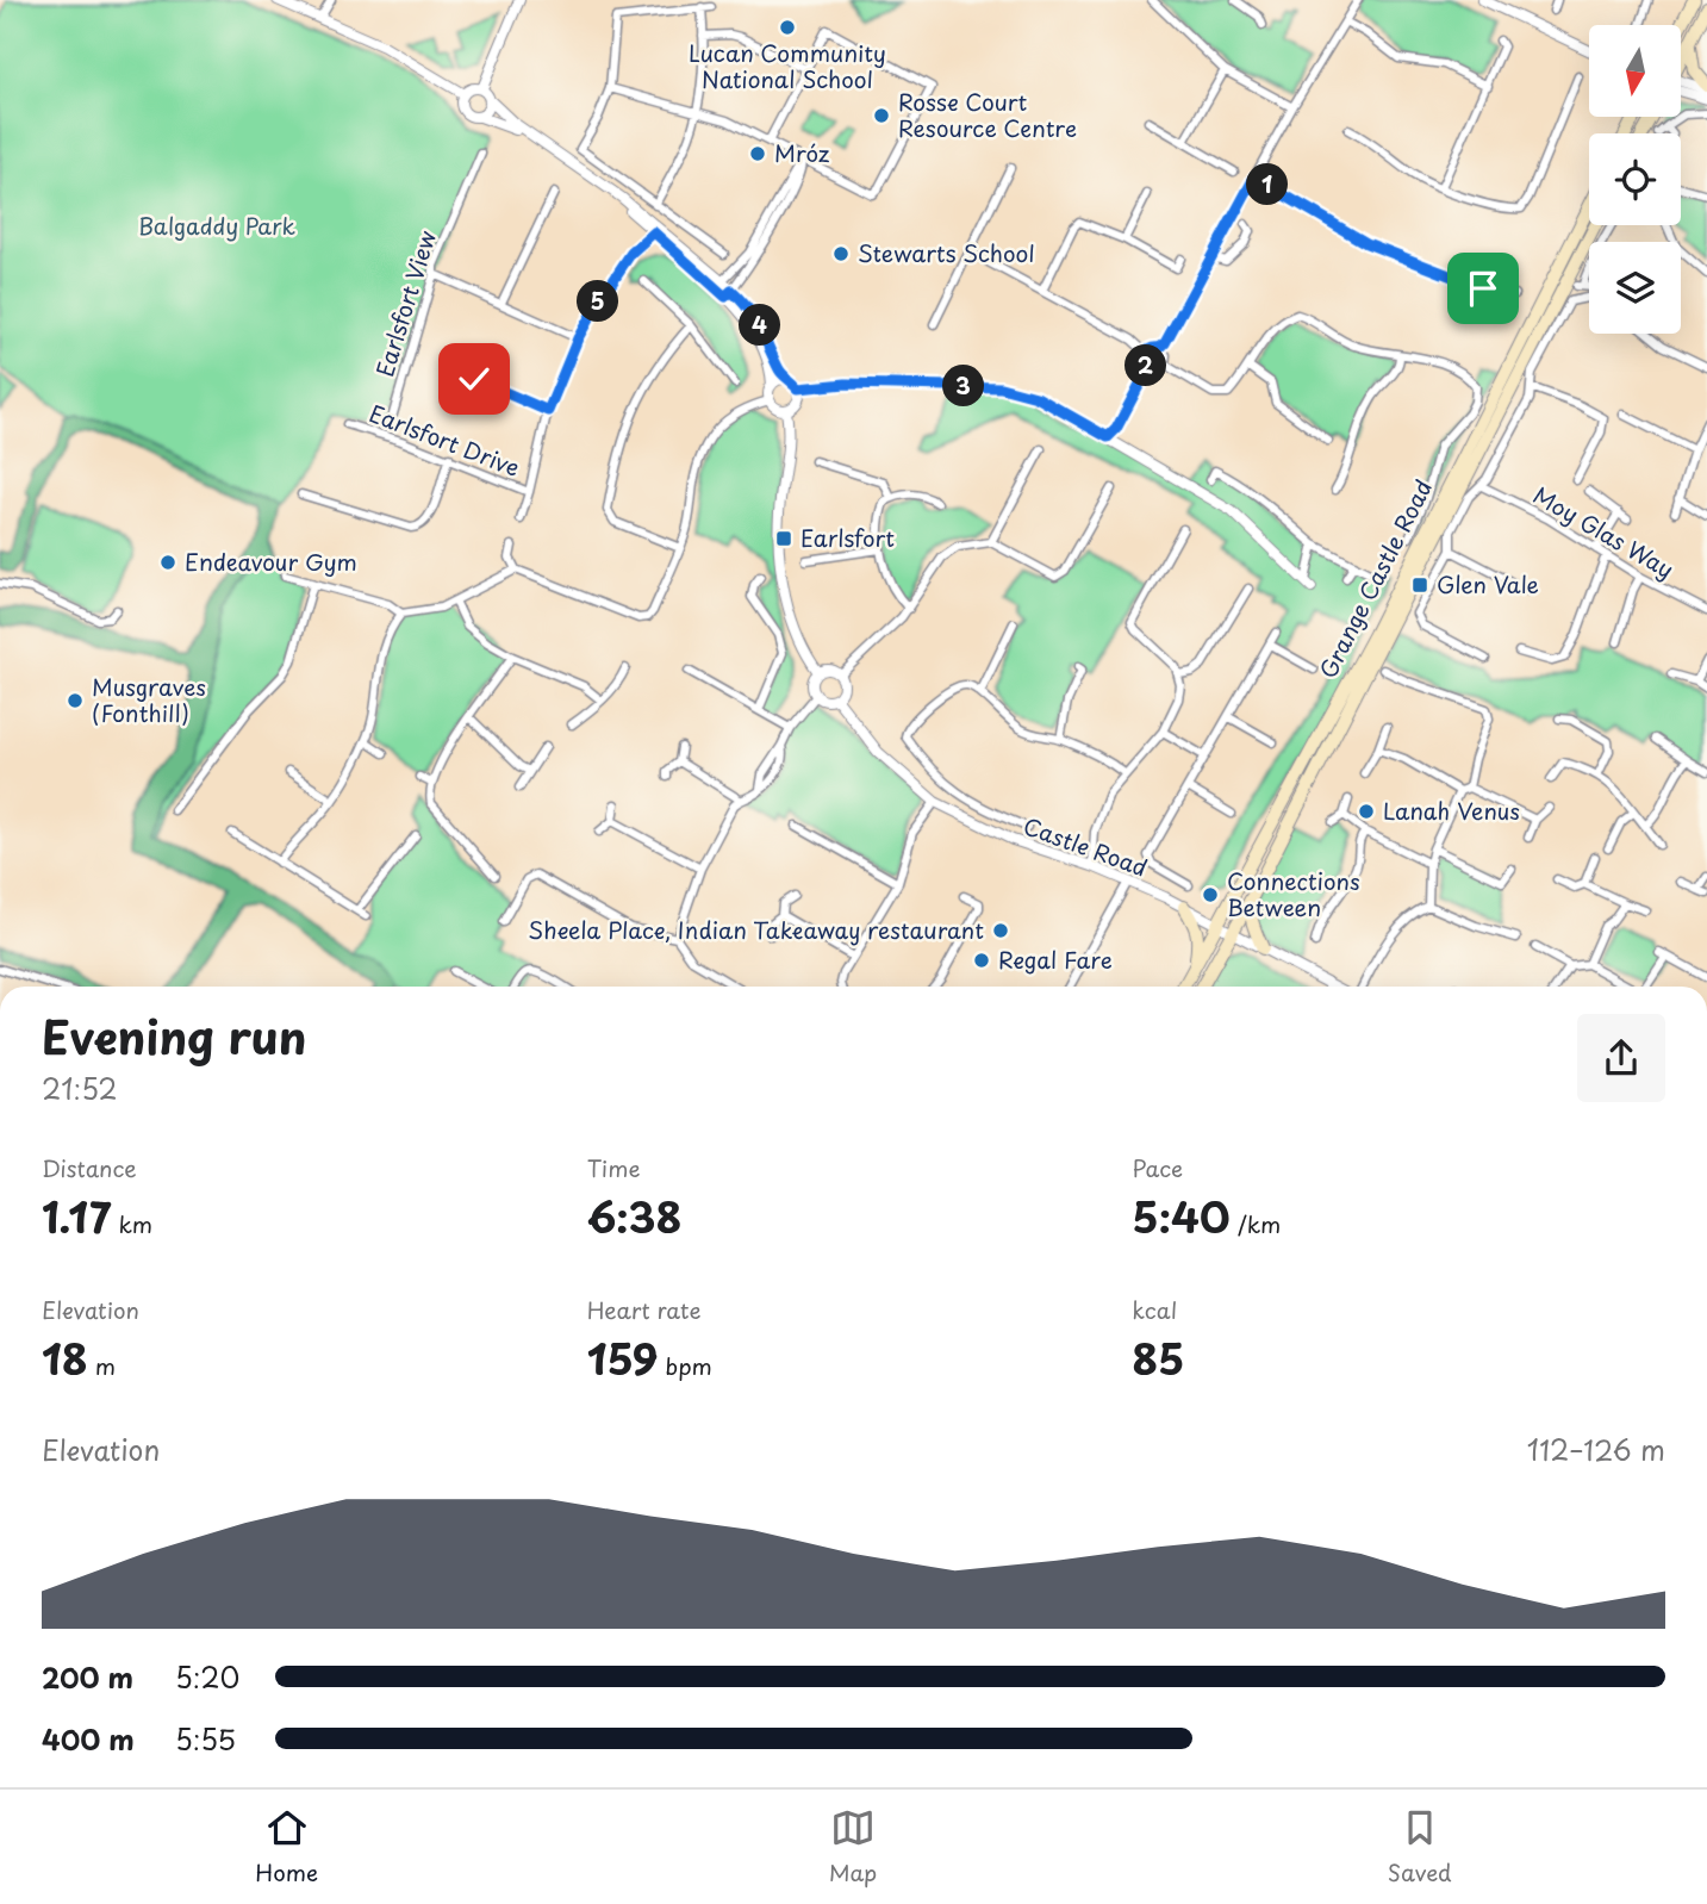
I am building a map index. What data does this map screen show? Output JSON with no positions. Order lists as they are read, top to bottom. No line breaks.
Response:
{"streets":{"main road":["Grange Castle Road"],"street":["Earlsfort View","Earlsfort Drive","Moy Glas Way","Castle Road"]},"crossings":[["Grange Castle Road","Castle Road"]],"parks":["Balgaddy Park"],"places":{"other":["Lucan Community National School","Rosse Court Resource Centre","Mróz","Stewarts School","Endeavour Gym","Musgraves (Fonthill)","Lanah Venus","Connections Between","Sheela Place, Indian Takeaway restaurant","Regal Fare"],"transit":["Earlsfort","Glen Vale"]},"north":"bottom","page":{"pins":["1","5","4","2","3"],"heading":["Evening run","21:52"],"stats":[["Distance","1.17 km"],["Time","6:38"],["Pace","5:40 /km"],["Elevation","18 m"],["Heart rate","159 bpm"],["kcal","85"]],"chart":["Elevation","112–126 m"],"list":[{"name":"200 m","note":"5:20"},{"name":"400 m","note":"5:55"}],"tabs":["Home","Map","Saved"]}}
